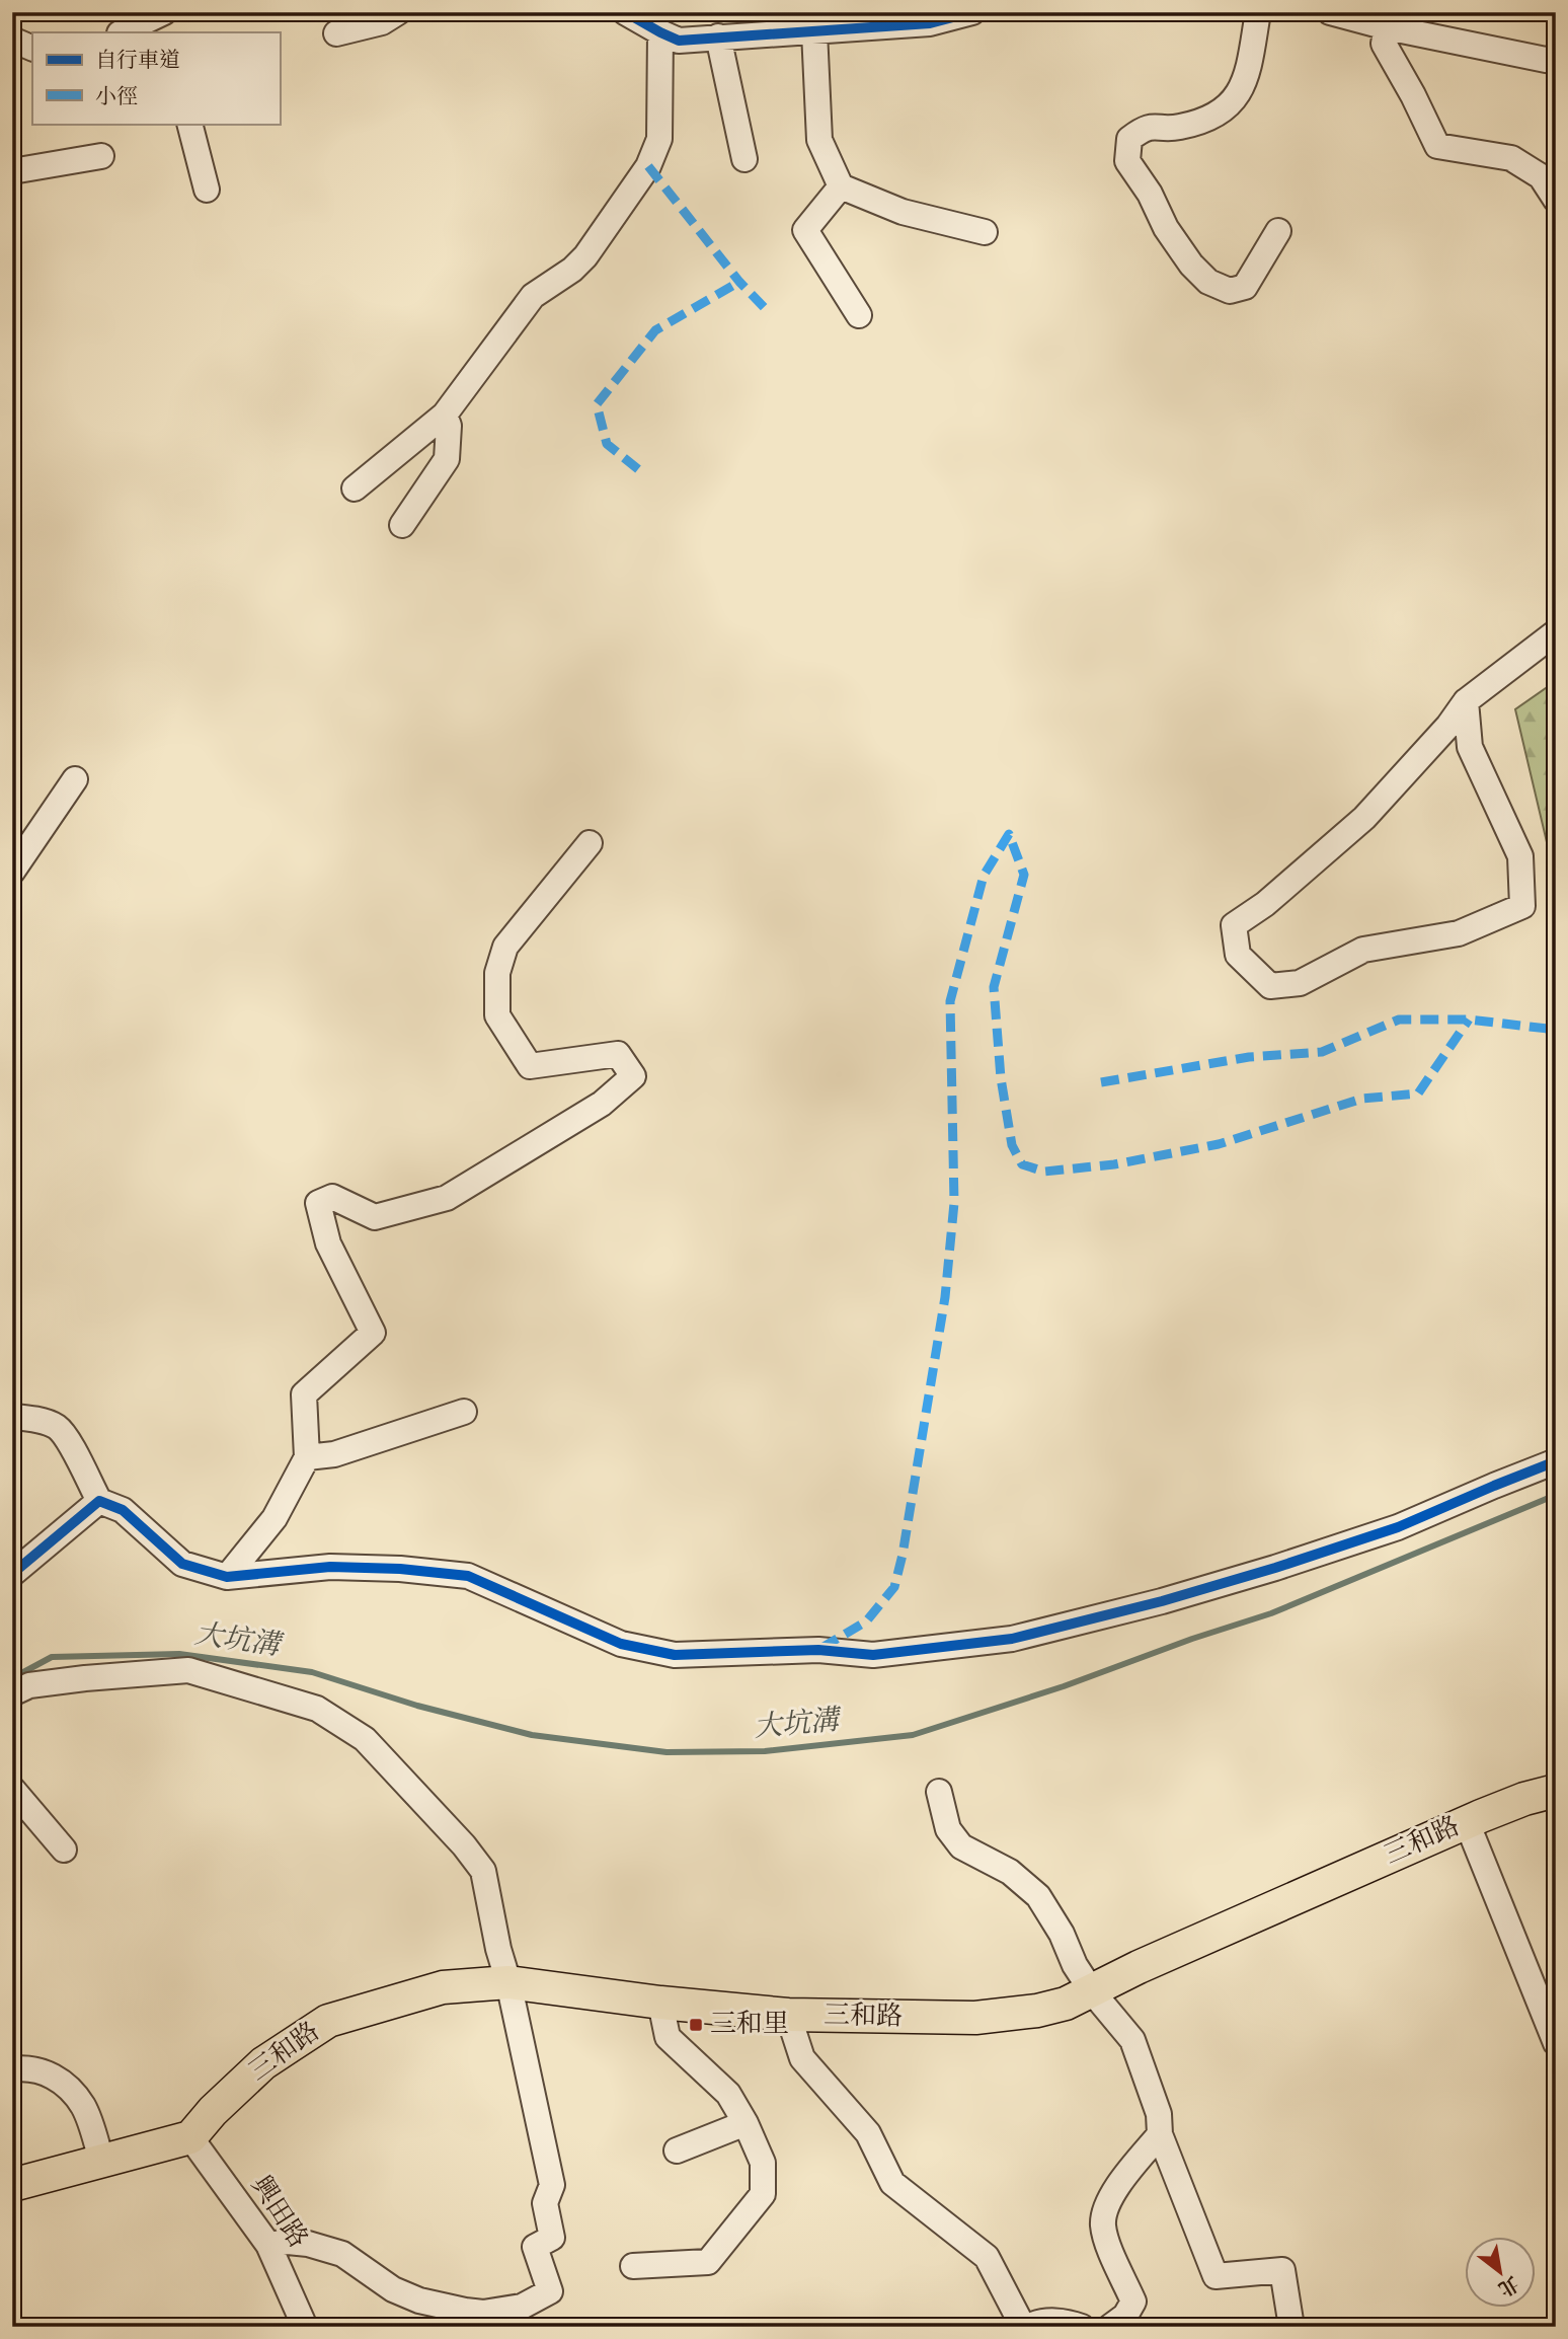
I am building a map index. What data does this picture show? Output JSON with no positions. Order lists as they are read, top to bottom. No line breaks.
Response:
{"streets":{"main road":["三和路"],"street":["興田路"]},"crossings":[["三和路","興田路"]],"water":["大坑溝"],"places":{"transit":["三和里"]},"legend":["自行車道","小徑"],"north":"bottom right"}
